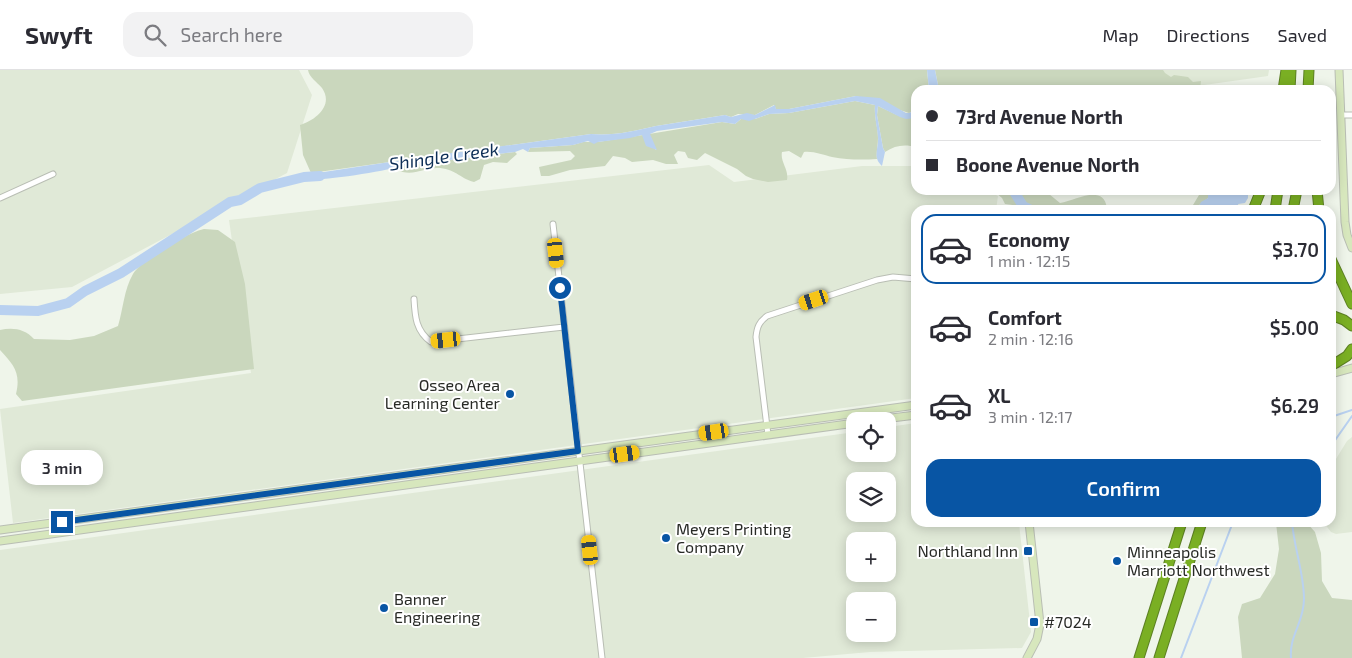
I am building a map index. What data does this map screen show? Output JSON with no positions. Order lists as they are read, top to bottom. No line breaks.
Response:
{"water":["Shingle Creek"],"places":{"other":["Osseo Area Learning Center","Meyers Printing Company","Minneapolis Marriott Northwest","Banner Engineering"],"transit":["Northland Inn","#7024"]},"page":{"header":"Swyft","search":"Search here","nav":["Map","Directions","Saved"],"banner":["73rd Avenue North","Boone Avenue North"],"list":[{"name":"Economy","note":"1 min · 12:15","value":"$3.70"},{"name":"Comfort","note":"2 min · 12:16","value":"$5.00"},{"name":"XL","note":"3 min · 12:17","value":"$6.29"}],"map_buttons":["+","−"],"buttons":"Confirm","bubble":"3 min"}}
